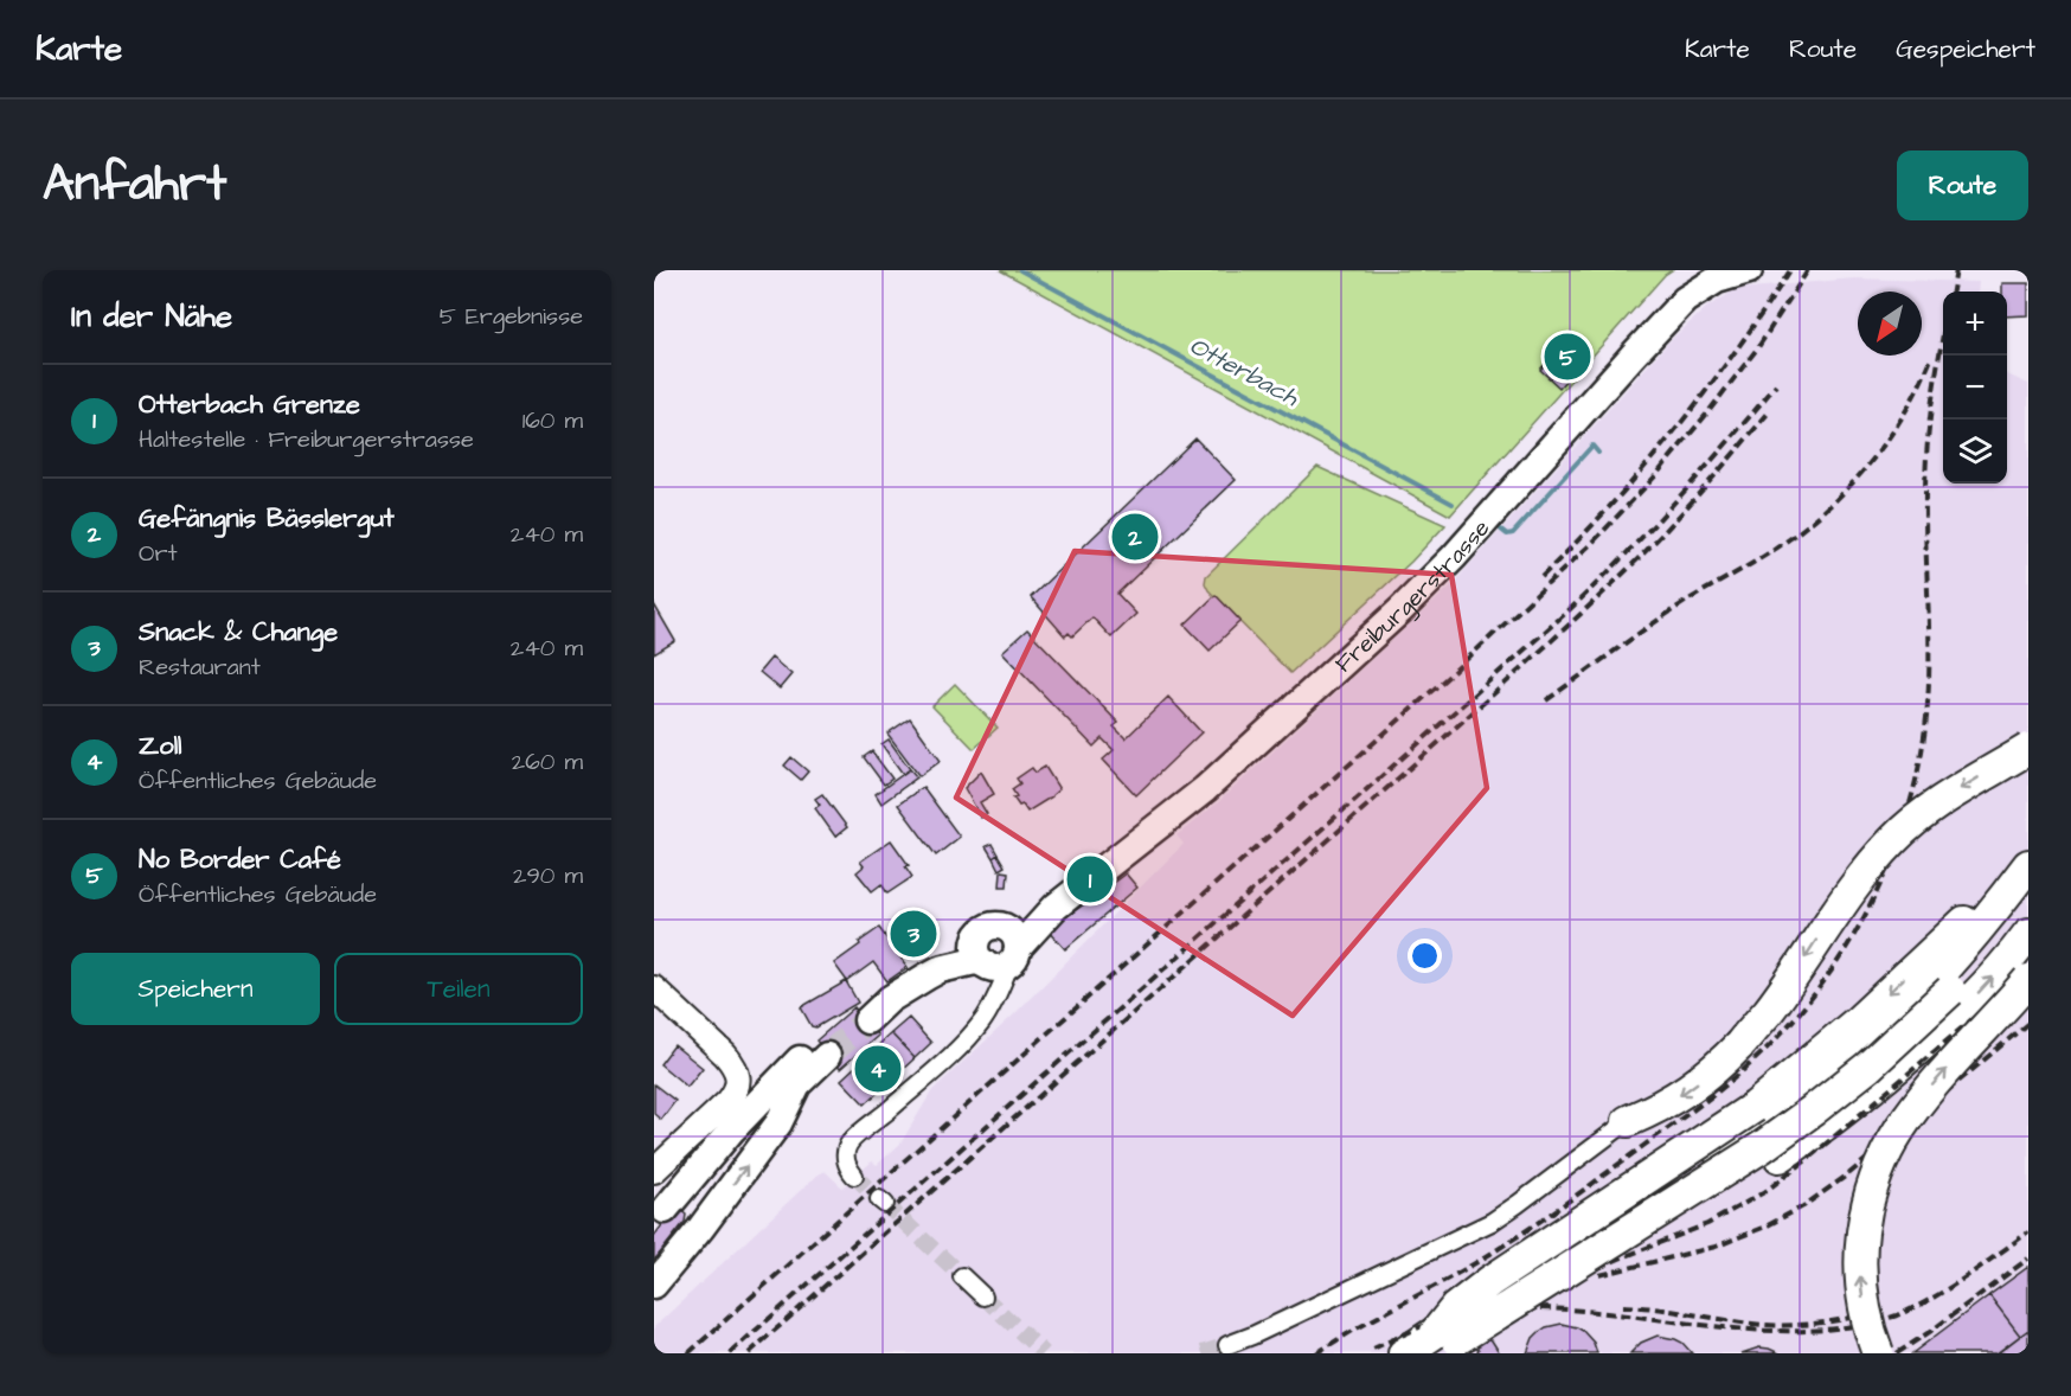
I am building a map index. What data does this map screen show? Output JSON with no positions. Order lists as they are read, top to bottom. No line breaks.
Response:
{"streets":{"main road":["Freiburgerstrasse"]},"water":["Otterbach"],"north":"bottom left","page":{"header":"Karte","nav":["Karte","Route","Gespeichert"],"title":"Anfahrt","buttons":["Route",["Speichern","Teilen"]],"heading":["In der Nähe","5 Ergebnisse"],"map_buttons":["+","−"],"pins":["5","2","1","3","4"],"list":[{"mark":"1","name":"Otterbach Grenze","note":"Haltestelle · Freiburgerstrasse","value":"160 m"},{"mark":"2","name":"Gefängnis Bässlergut","note":"Ort","value":"240 m"},{"mark":"3","name":"Snack & Change","note":"Restaurant","value":"240 m"},{"mark":"4","name":"Zoll","note":"Öffentliches Gebäude","value":"260 m"},{"mark":"5","name":"No Border Café","note":"Öffentliches Gebäude","value":"290 m"}]}}
